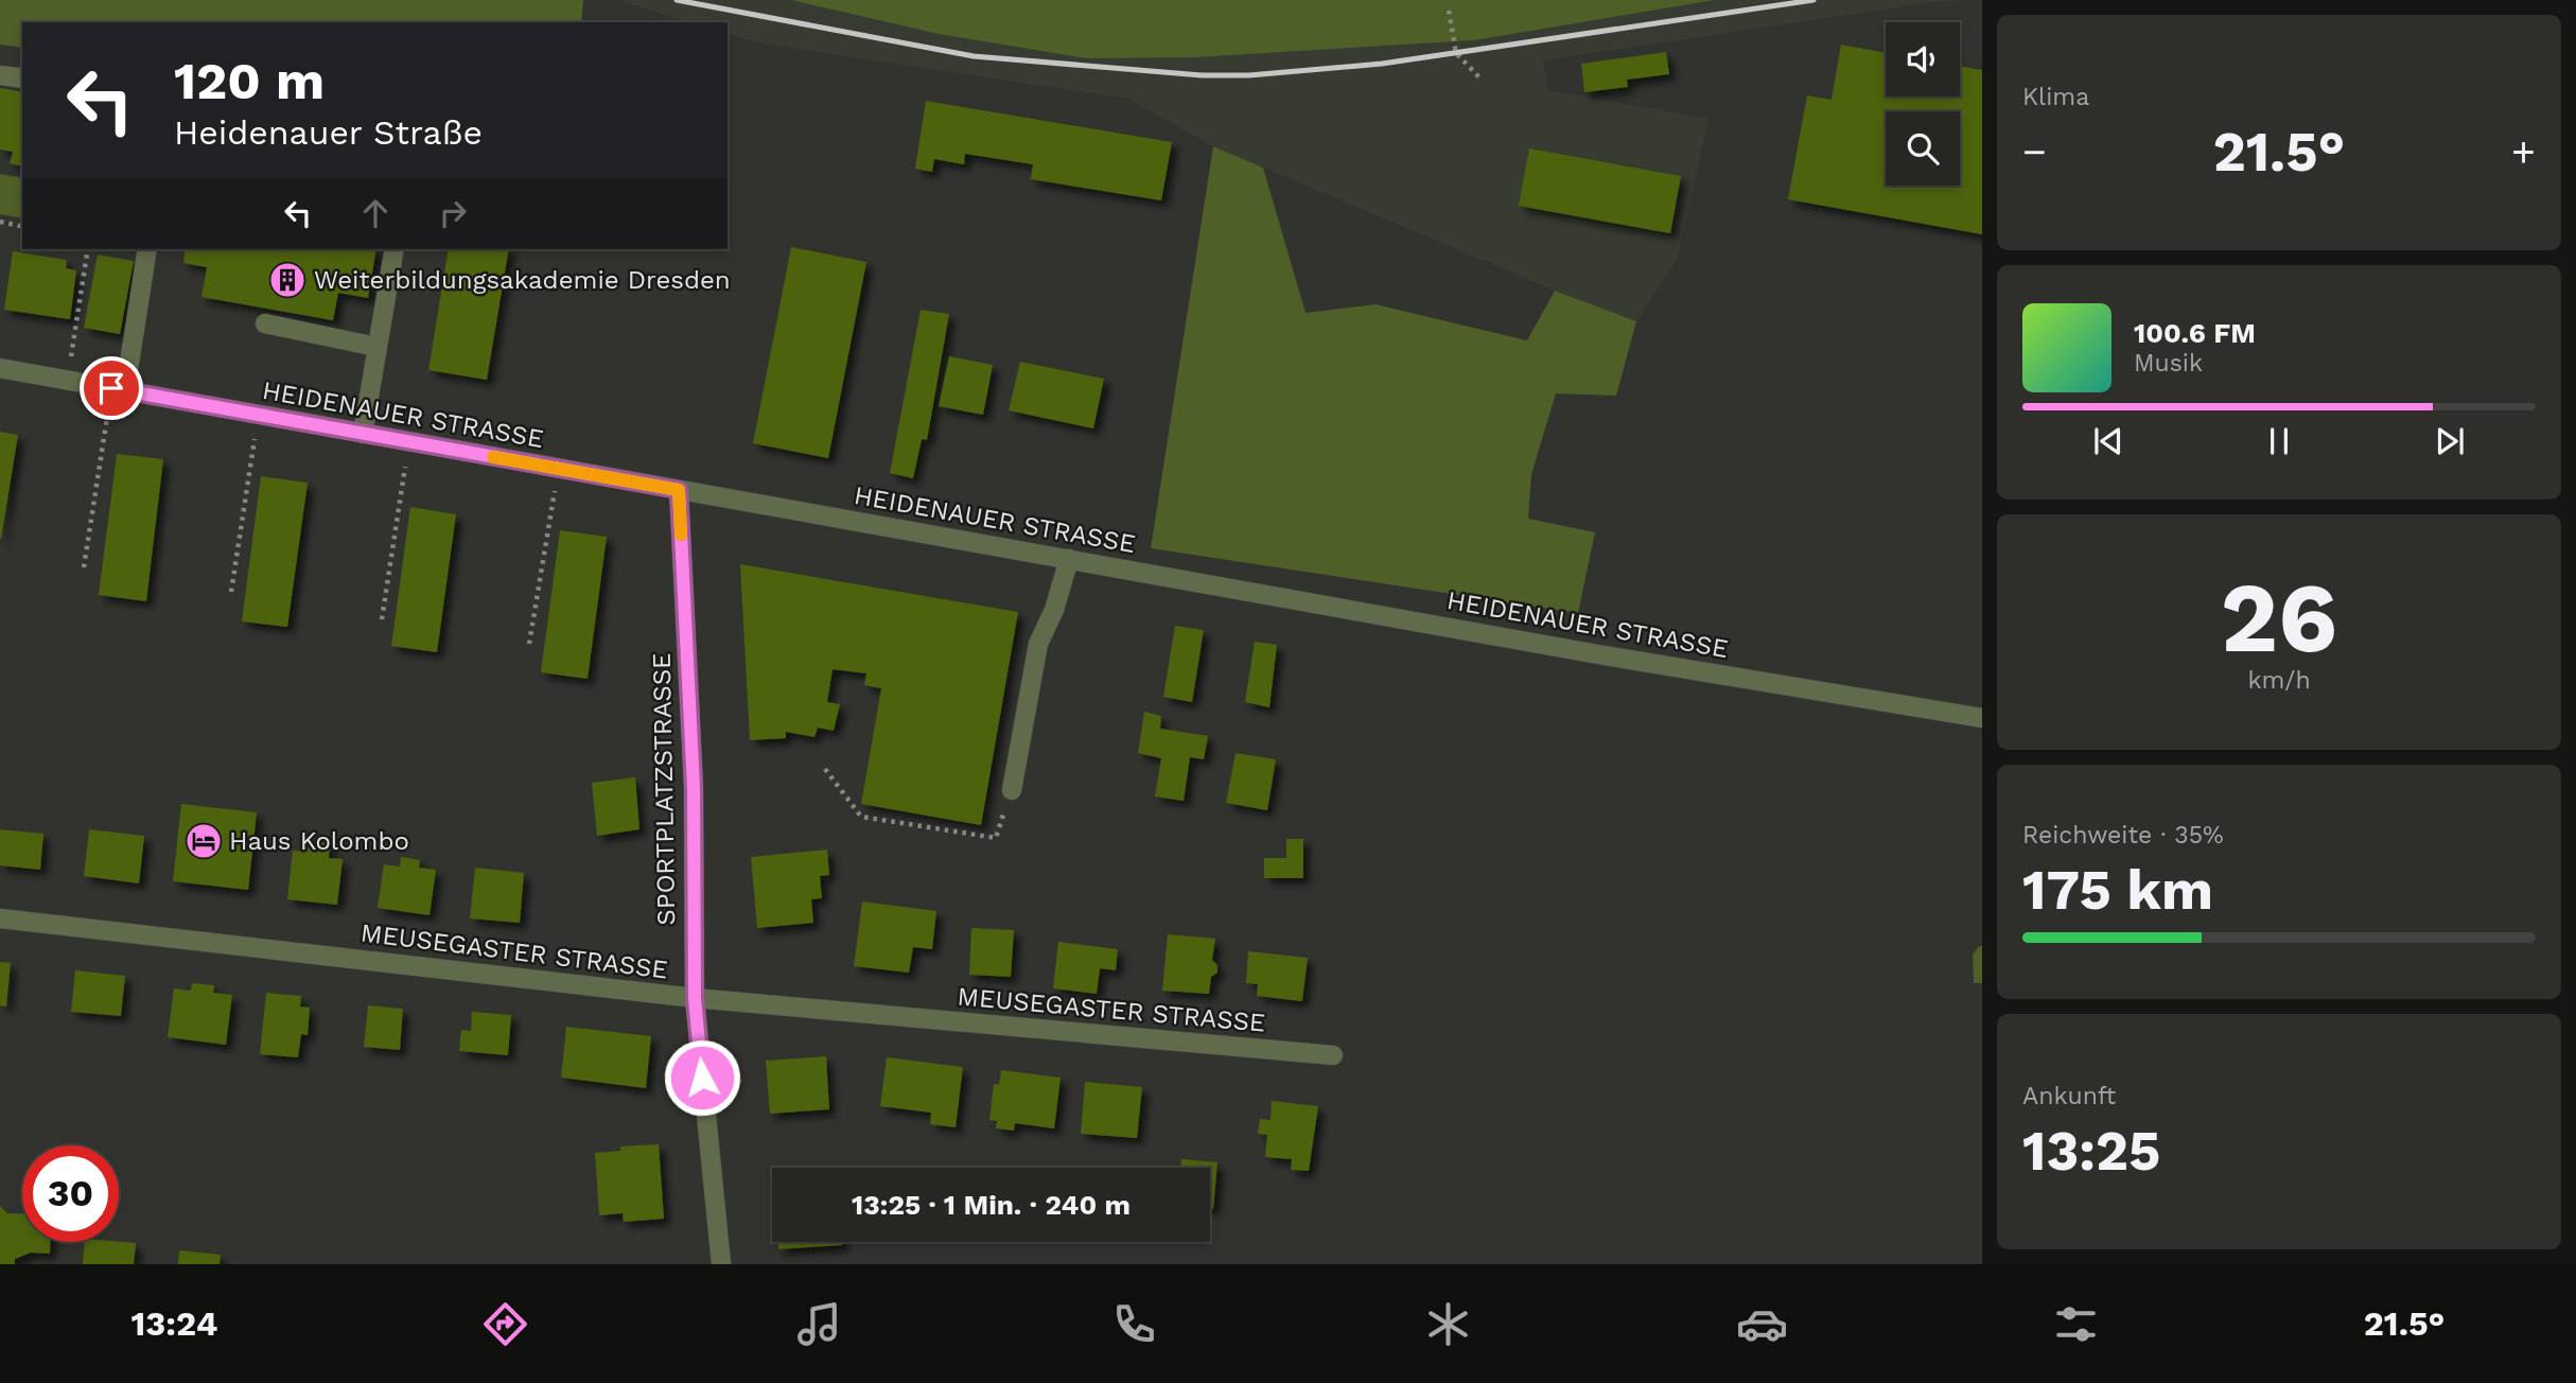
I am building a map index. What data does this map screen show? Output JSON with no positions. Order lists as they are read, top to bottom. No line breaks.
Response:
{"streets":{"street":["HEIDENAUER STRASSE","SPORTPLATZSTRASSE","MEUSEGASTER STRASSE"]},"crossings":[["HEIDENAUER STRASSE","SPORTPLATZSTRASSE"],["SPORTPLATZSTRASSE","MEUSEGASTER STRASSE"]],"places":{"building":["Weiterbildungsakademie Dresden"],"hotel":["Haus Kolombo"]},"page":{"tile":["Klima",["26","km/h"],["Reichweite · 35%","175 km"],["Ankunft","13:25"]],"turn":["120 m","Heidenauer Straße"],"heat":["−","21.5°","+"],"song":["100.6 FM","Musik"],"limit":"30","trip":"13:25 · 1 Min. · 240 m","tabs":["13:24","21.5°"]}}
